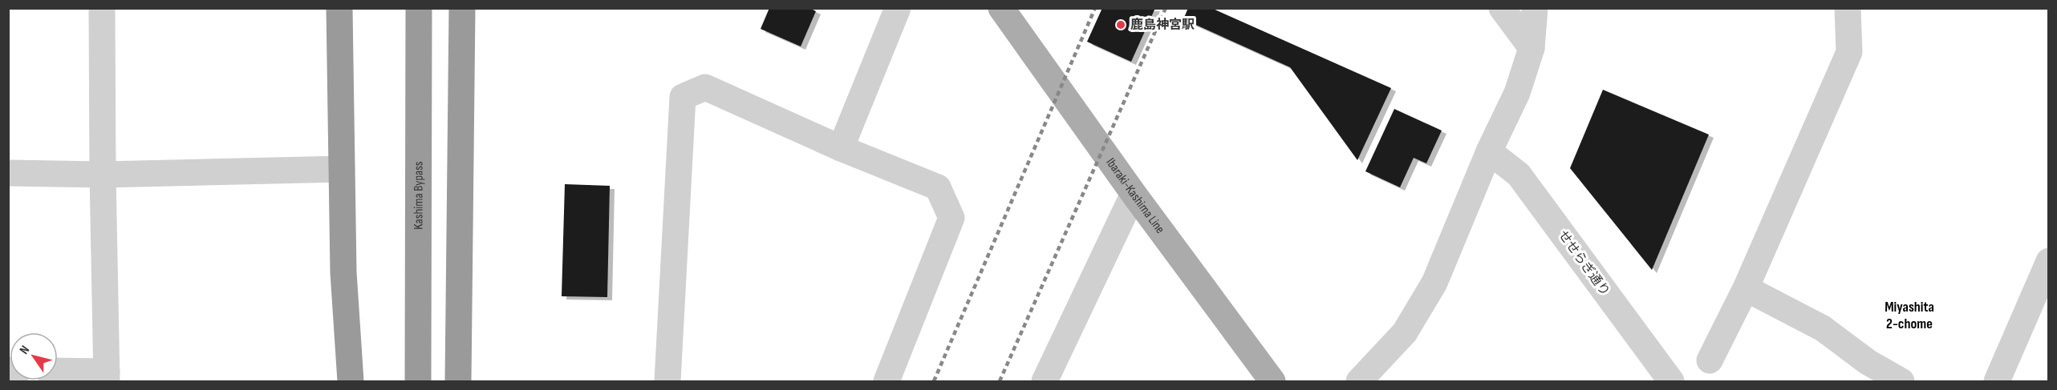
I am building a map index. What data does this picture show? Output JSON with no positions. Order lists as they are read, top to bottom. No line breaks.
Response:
{"streets":{"highway":["Kashima Bypass"],"main road":["Ibaraki-Kashima Line"],"street":["せせらぎ通り"]},"districts":["Miyashita 2-chome"],"places":["鹿島神宮駅"],"north":"top left"}
